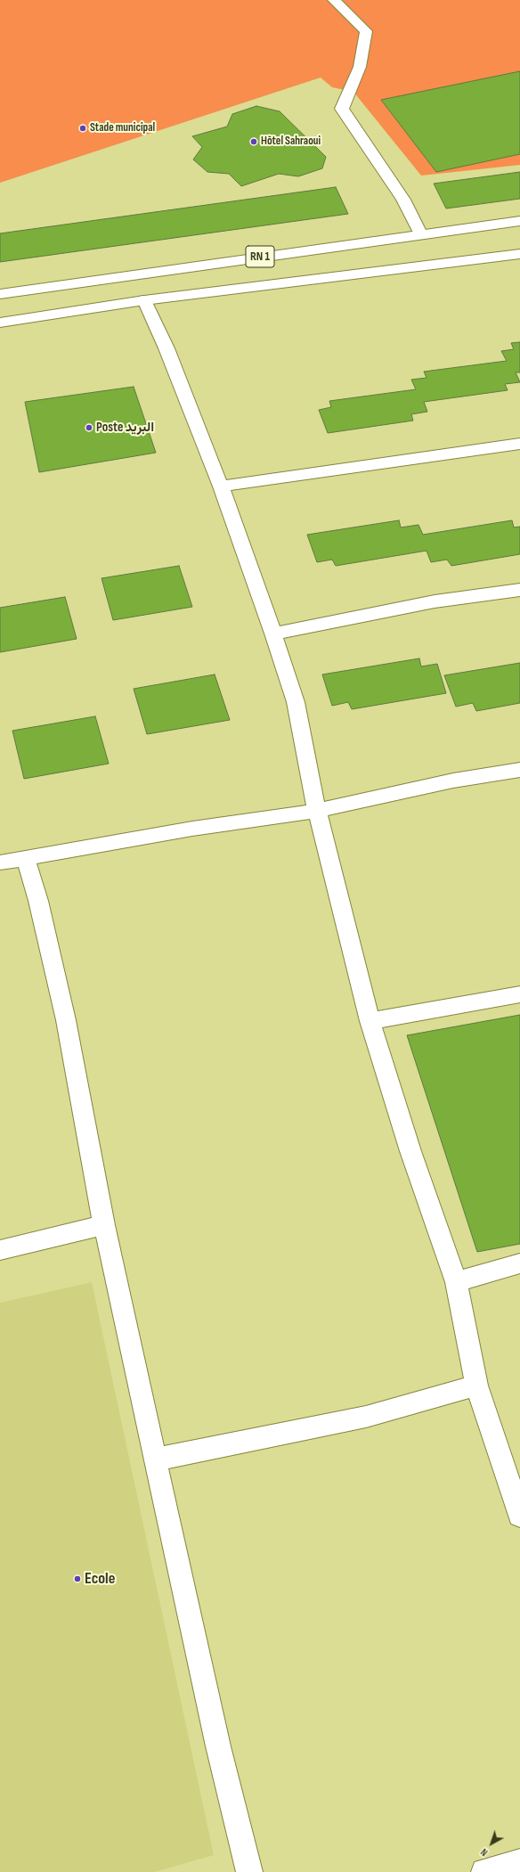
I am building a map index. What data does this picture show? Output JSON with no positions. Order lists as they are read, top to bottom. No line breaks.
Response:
{"streets":{"main road":["RN 1"]},"places":["Stade municipal","Hôtel Sahraoui","Poste البريد","Ecole"],"north":"bottom left"}
